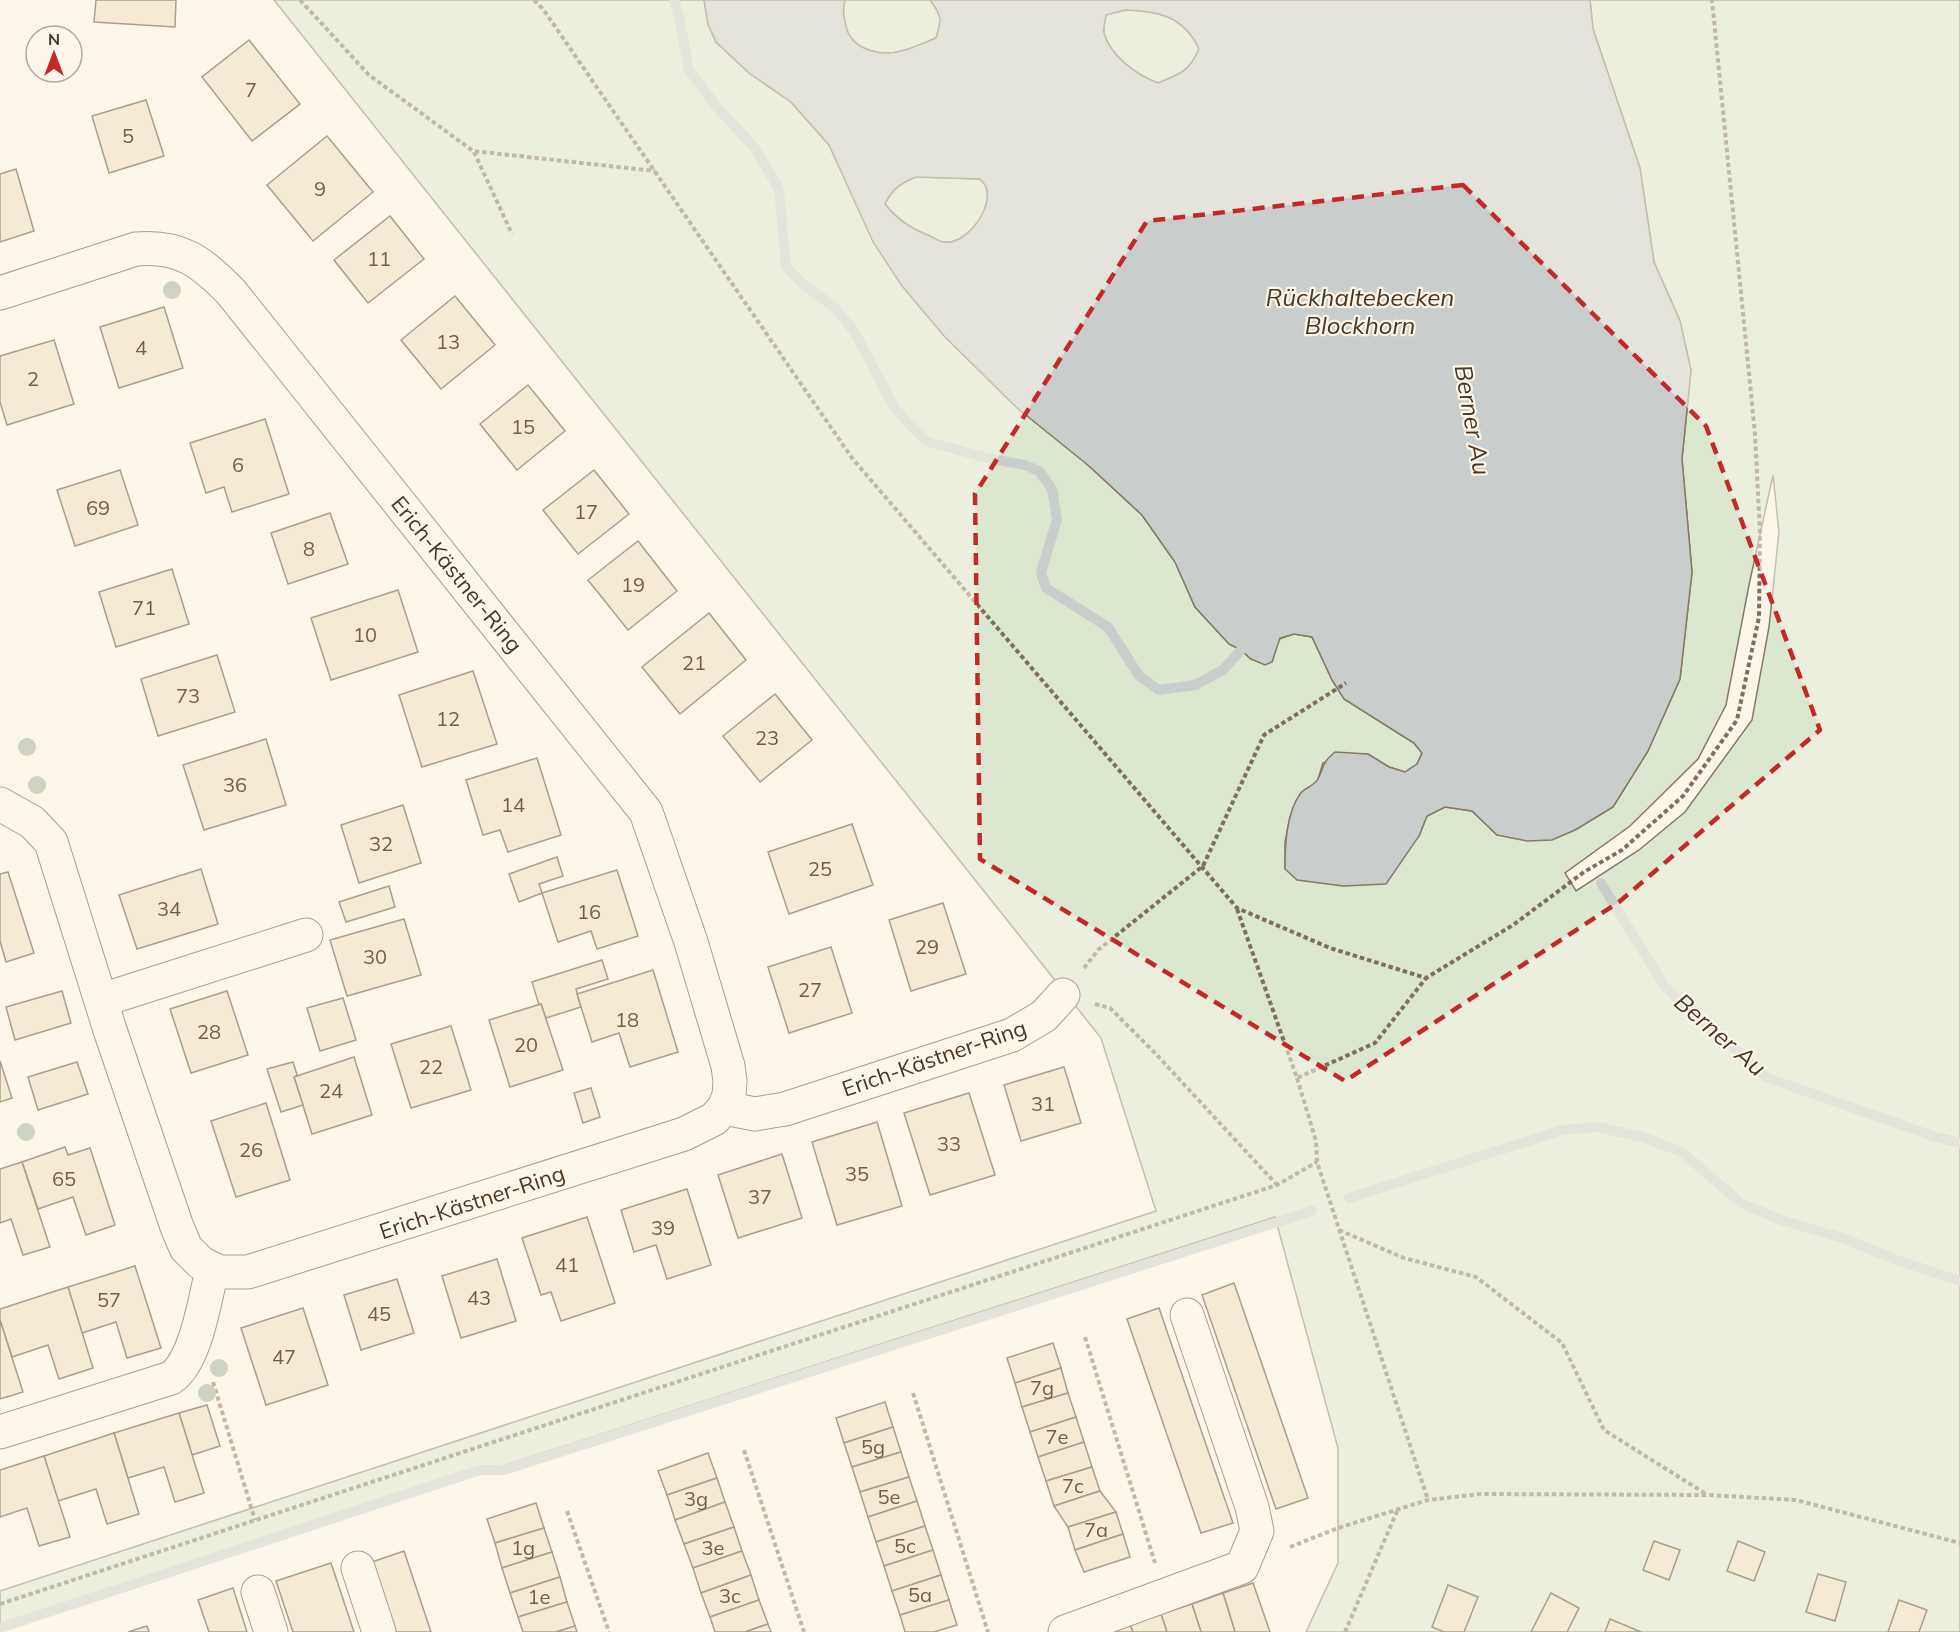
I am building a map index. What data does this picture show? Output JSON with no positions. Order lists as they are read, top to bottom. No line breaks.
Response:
{"streets":{"street":["Erich-Kästner-Ring"]},"water":["Rückhaltebecken Blockhorn","Berner Au"],"house_numbers":["7","5","9","11","13","4","2","15","6","69","17","8","19","71","10","21","73","12","23","36","14","32","25","34","16","29","30","27","18","28","20","22","24","31","33","26","35","65","37","39","41","43","57","45","47","7g","7e","5g","7c","5e","3g","7a","5c","1g","3e","5a","3c","1e"],"north":"top"}
